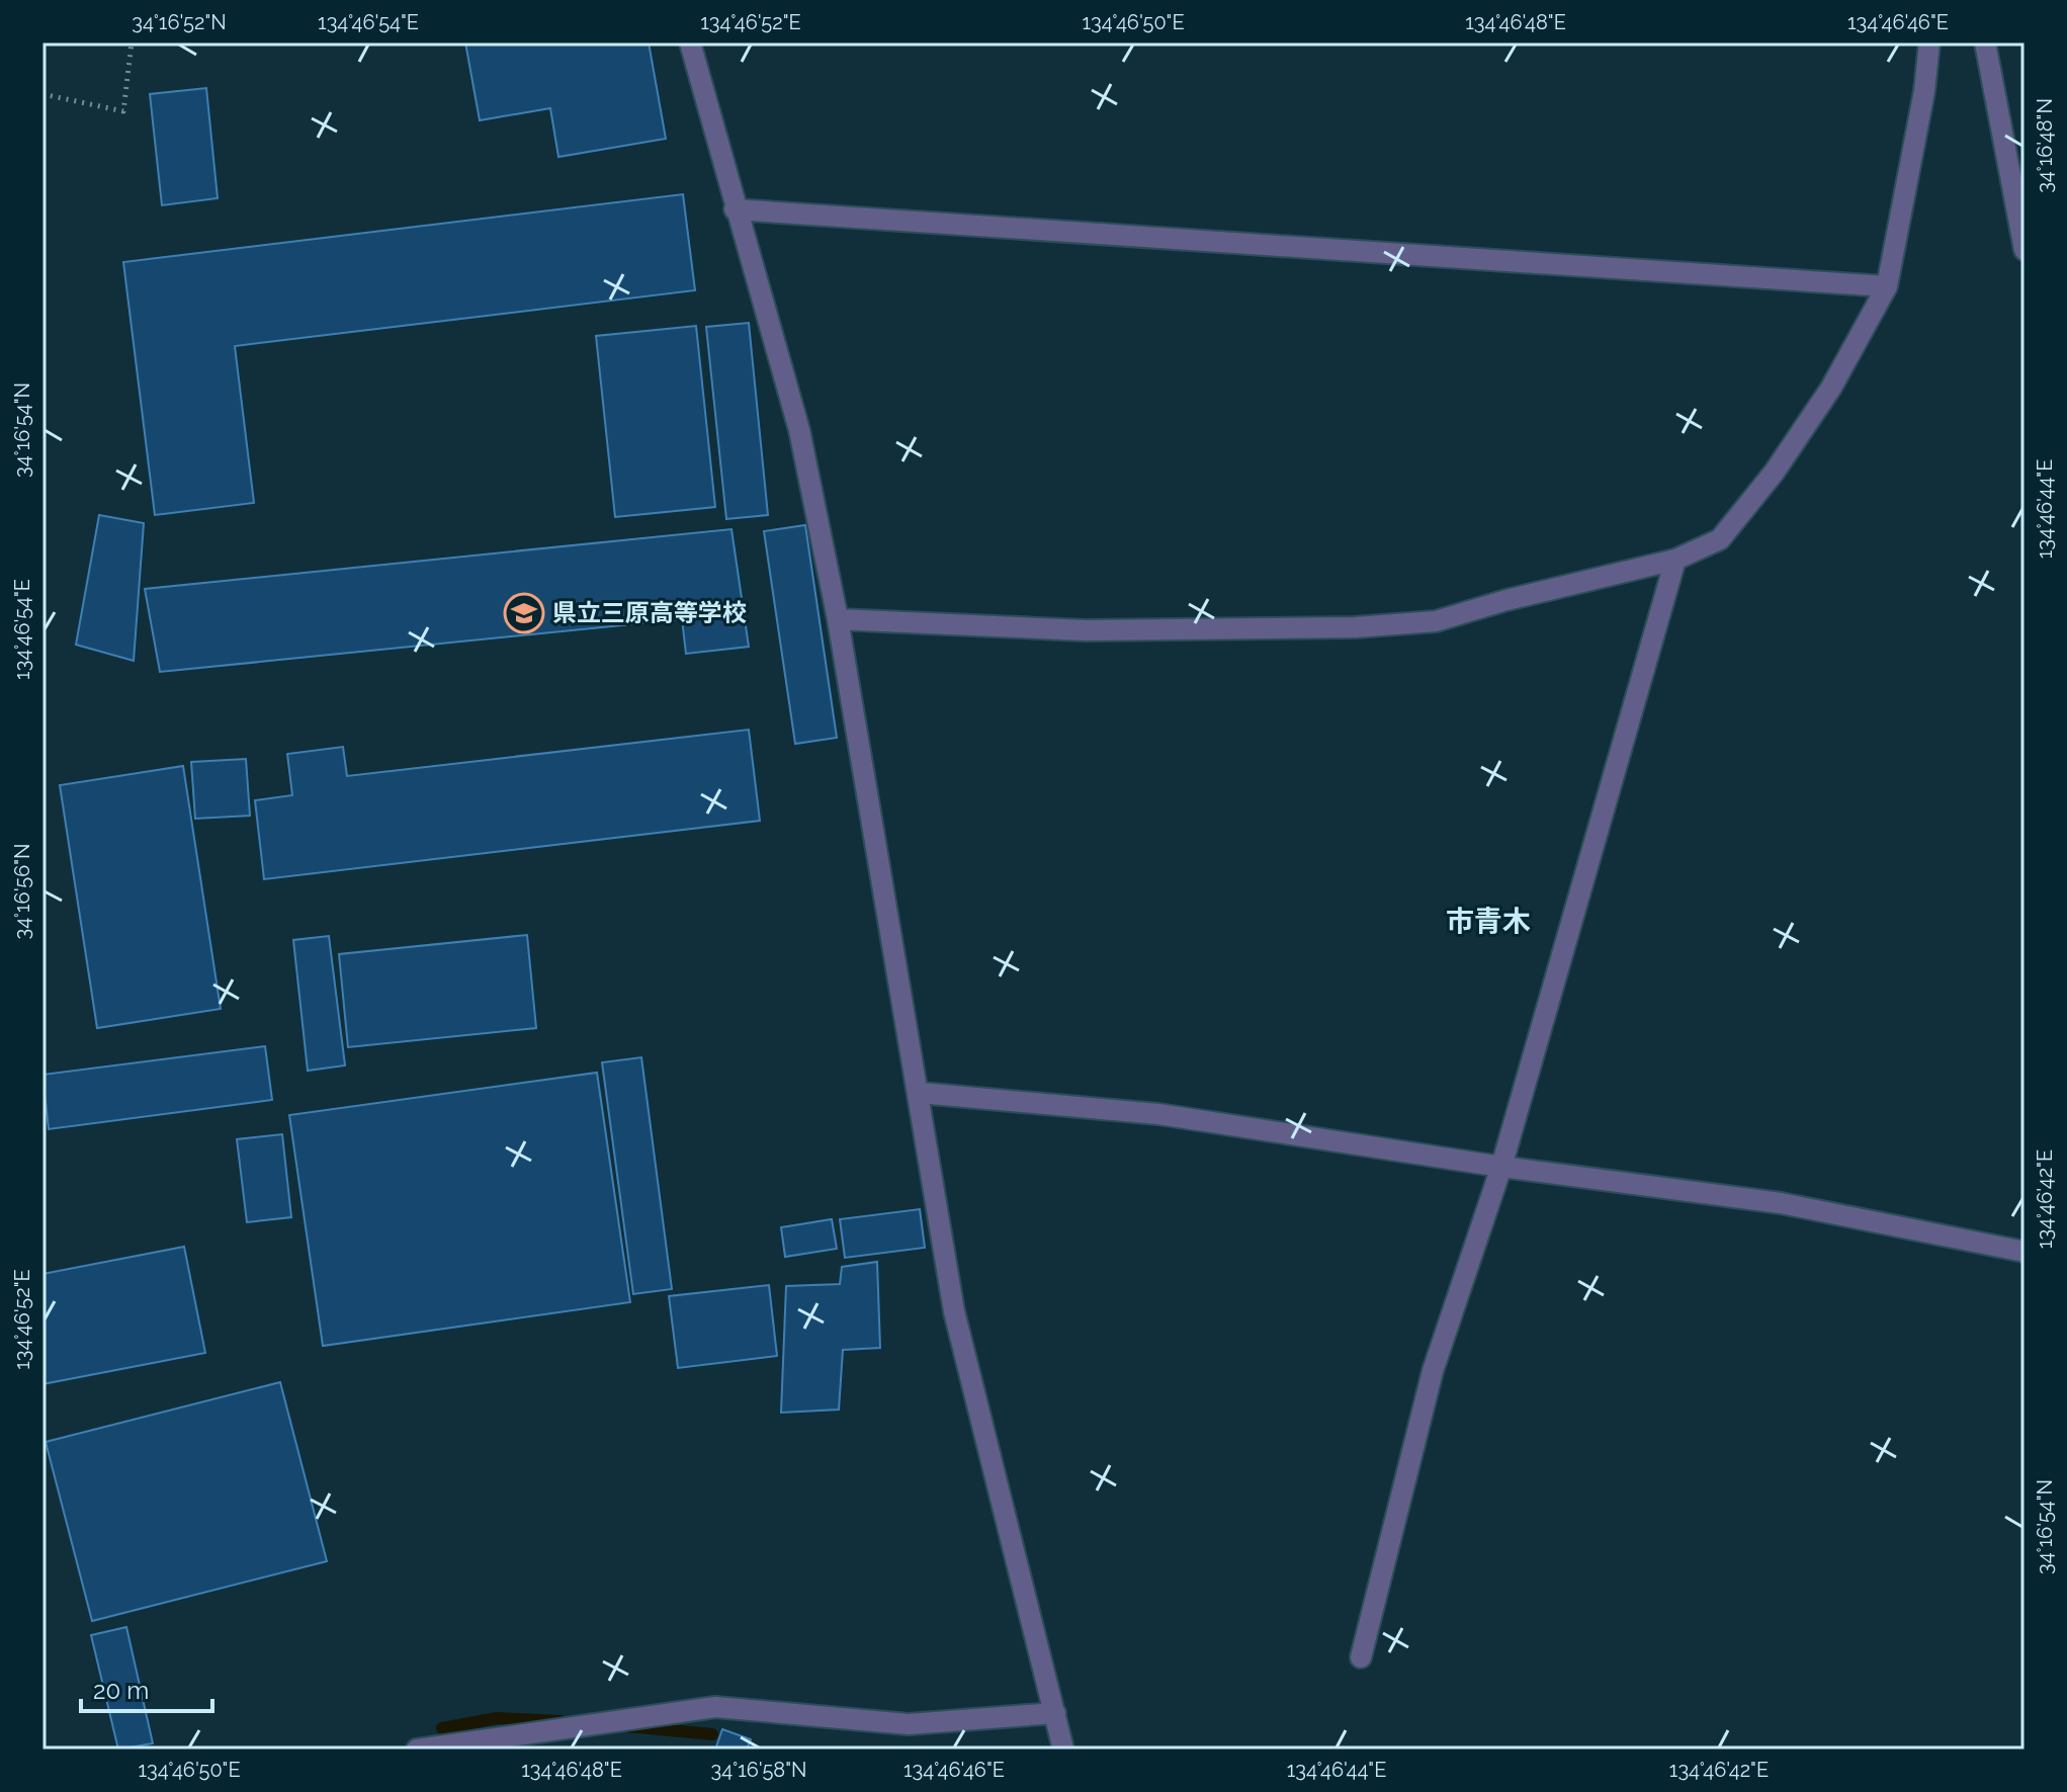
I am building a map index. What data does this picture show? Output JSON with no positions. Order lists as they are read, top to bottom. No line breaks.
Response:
{"districts":["市青木"],"places":{"school or university":["県立三原高等学校"]},"scale_bar":"20 m","coordinates":["34°16'52\"N","134°46'54\"E","134°46'52\"E","134°46'50\"E","134°46'48\"E","134°46'46\"E","34°16'48\"N","34°16'54\"N","134°46'44\"E","34°16'56\"N","134°46'42\"E","34°16'58\"N"]}
